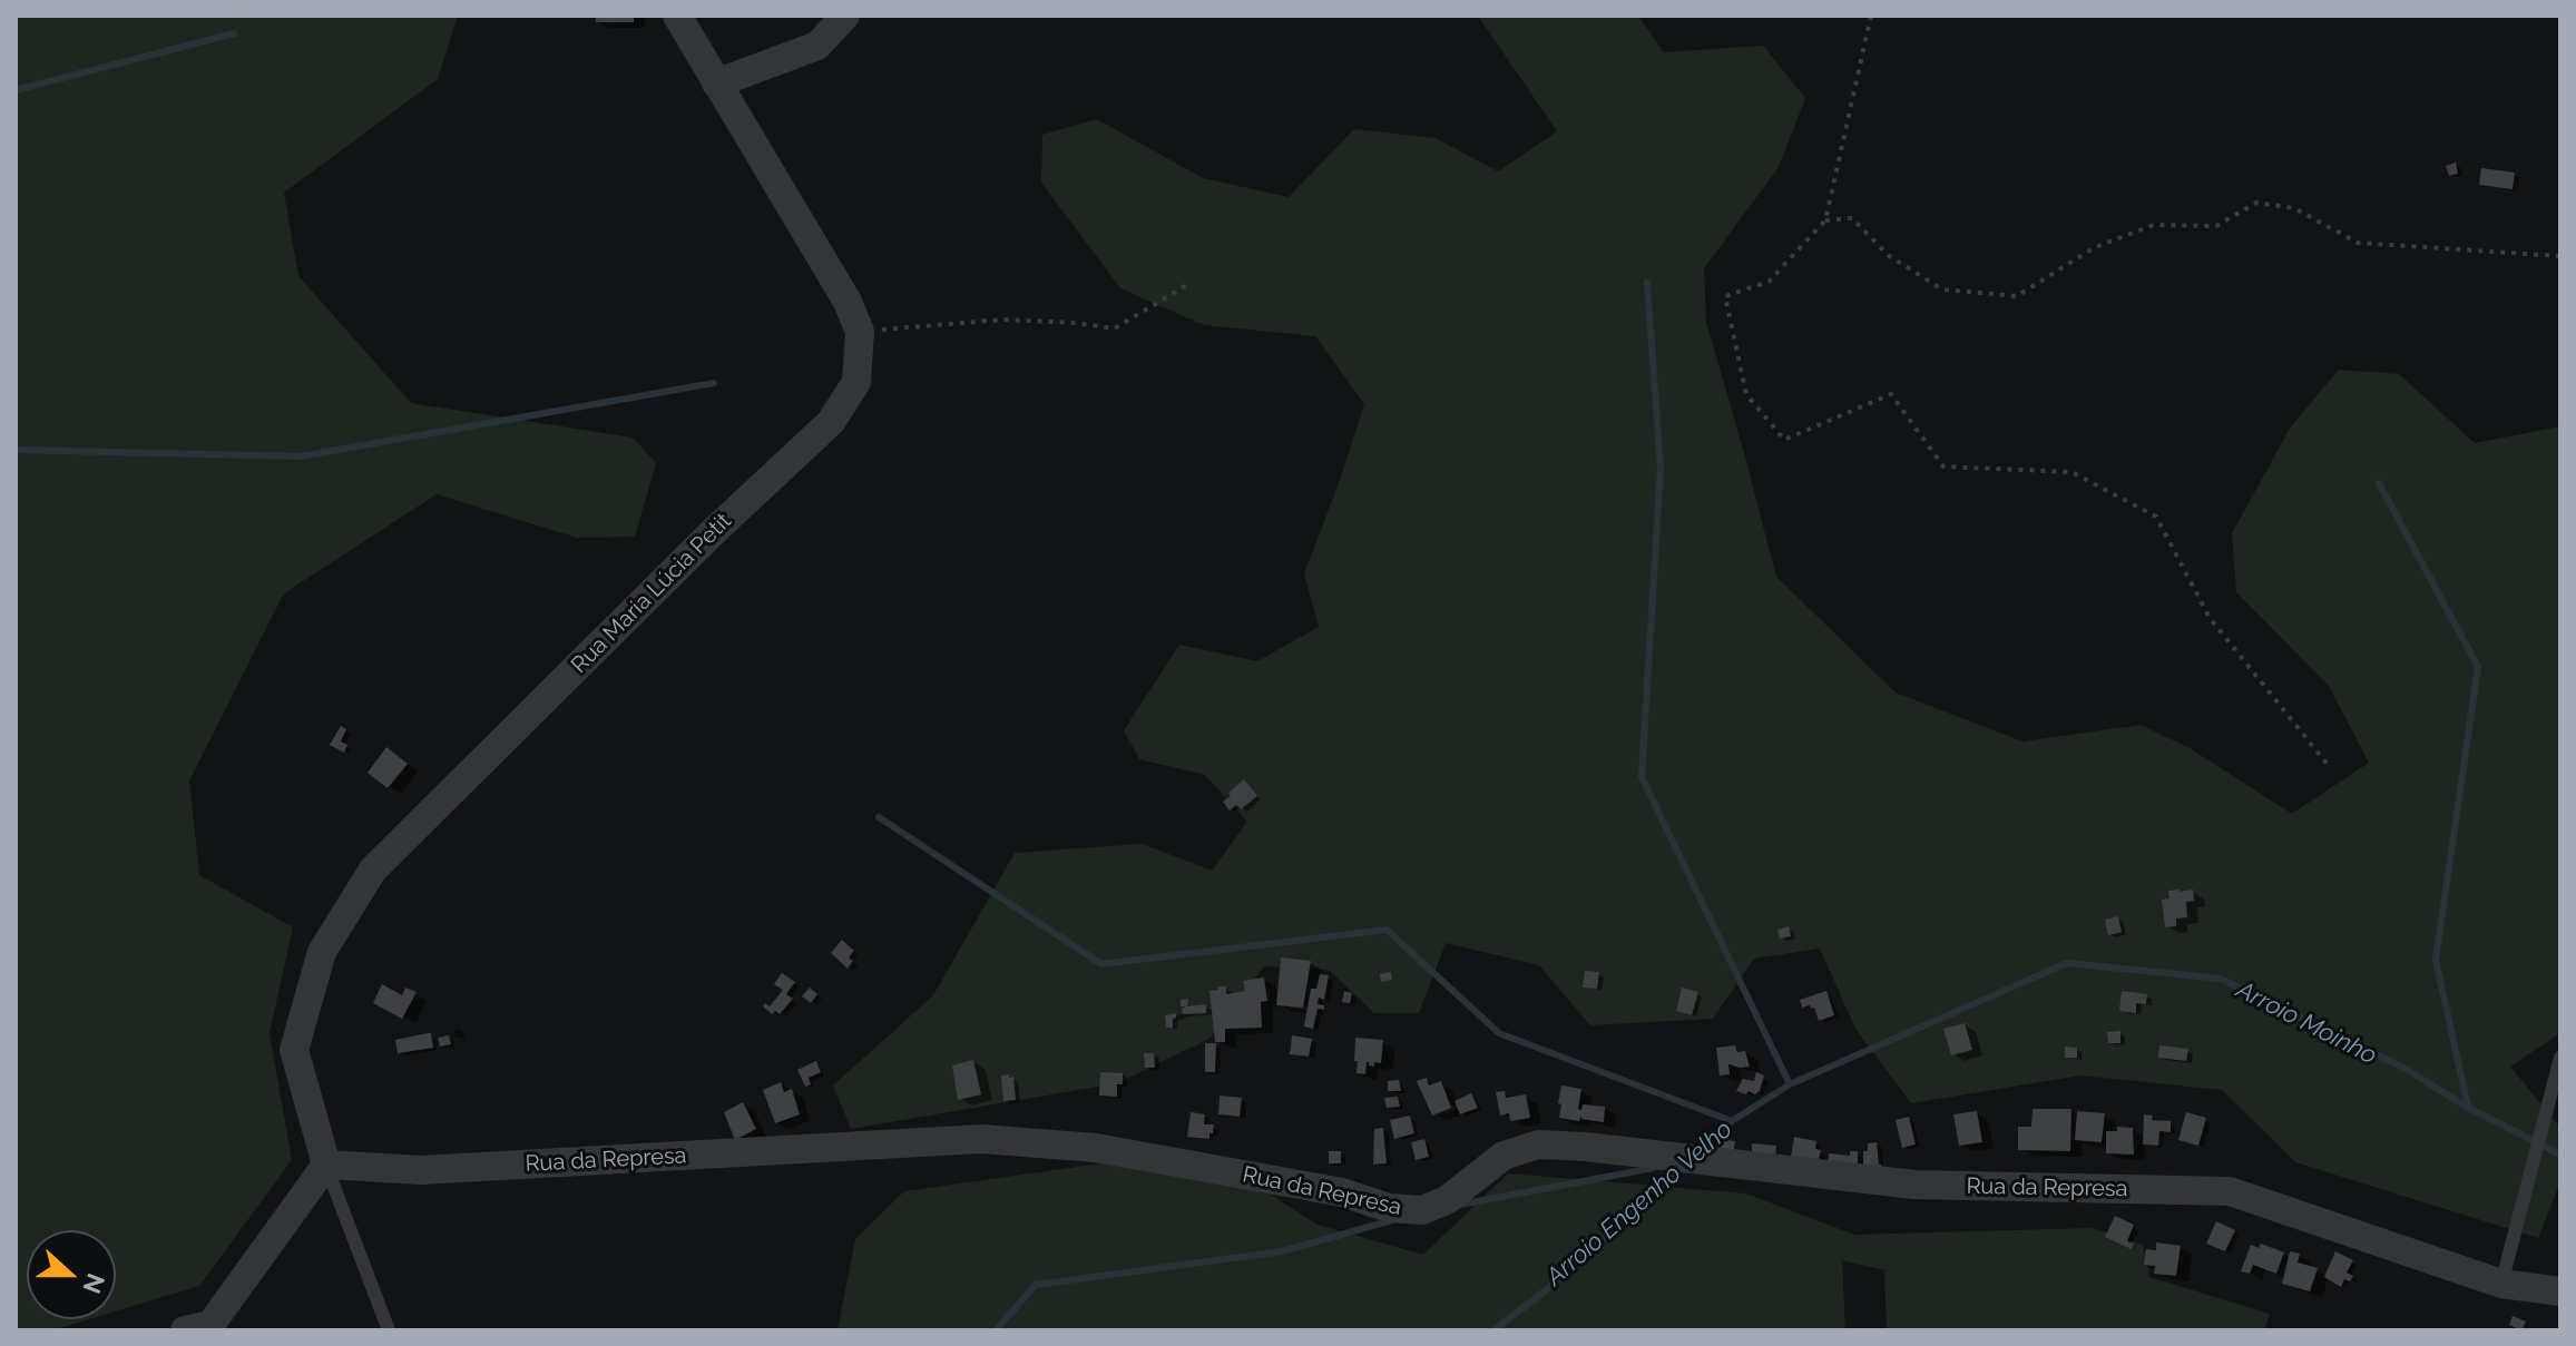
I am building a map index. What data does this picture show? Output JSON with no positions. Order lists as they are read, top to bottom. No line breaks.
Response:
{"streets":{"street":["Rua Maria Lúcia Petit","Rua da Represa"]},"crossings":[["Rua Maria Lúcia Petit","Rua da Represa"]],"water":["Arroio Moinho","Arroio Engenho Velho"],"north":"right"}
